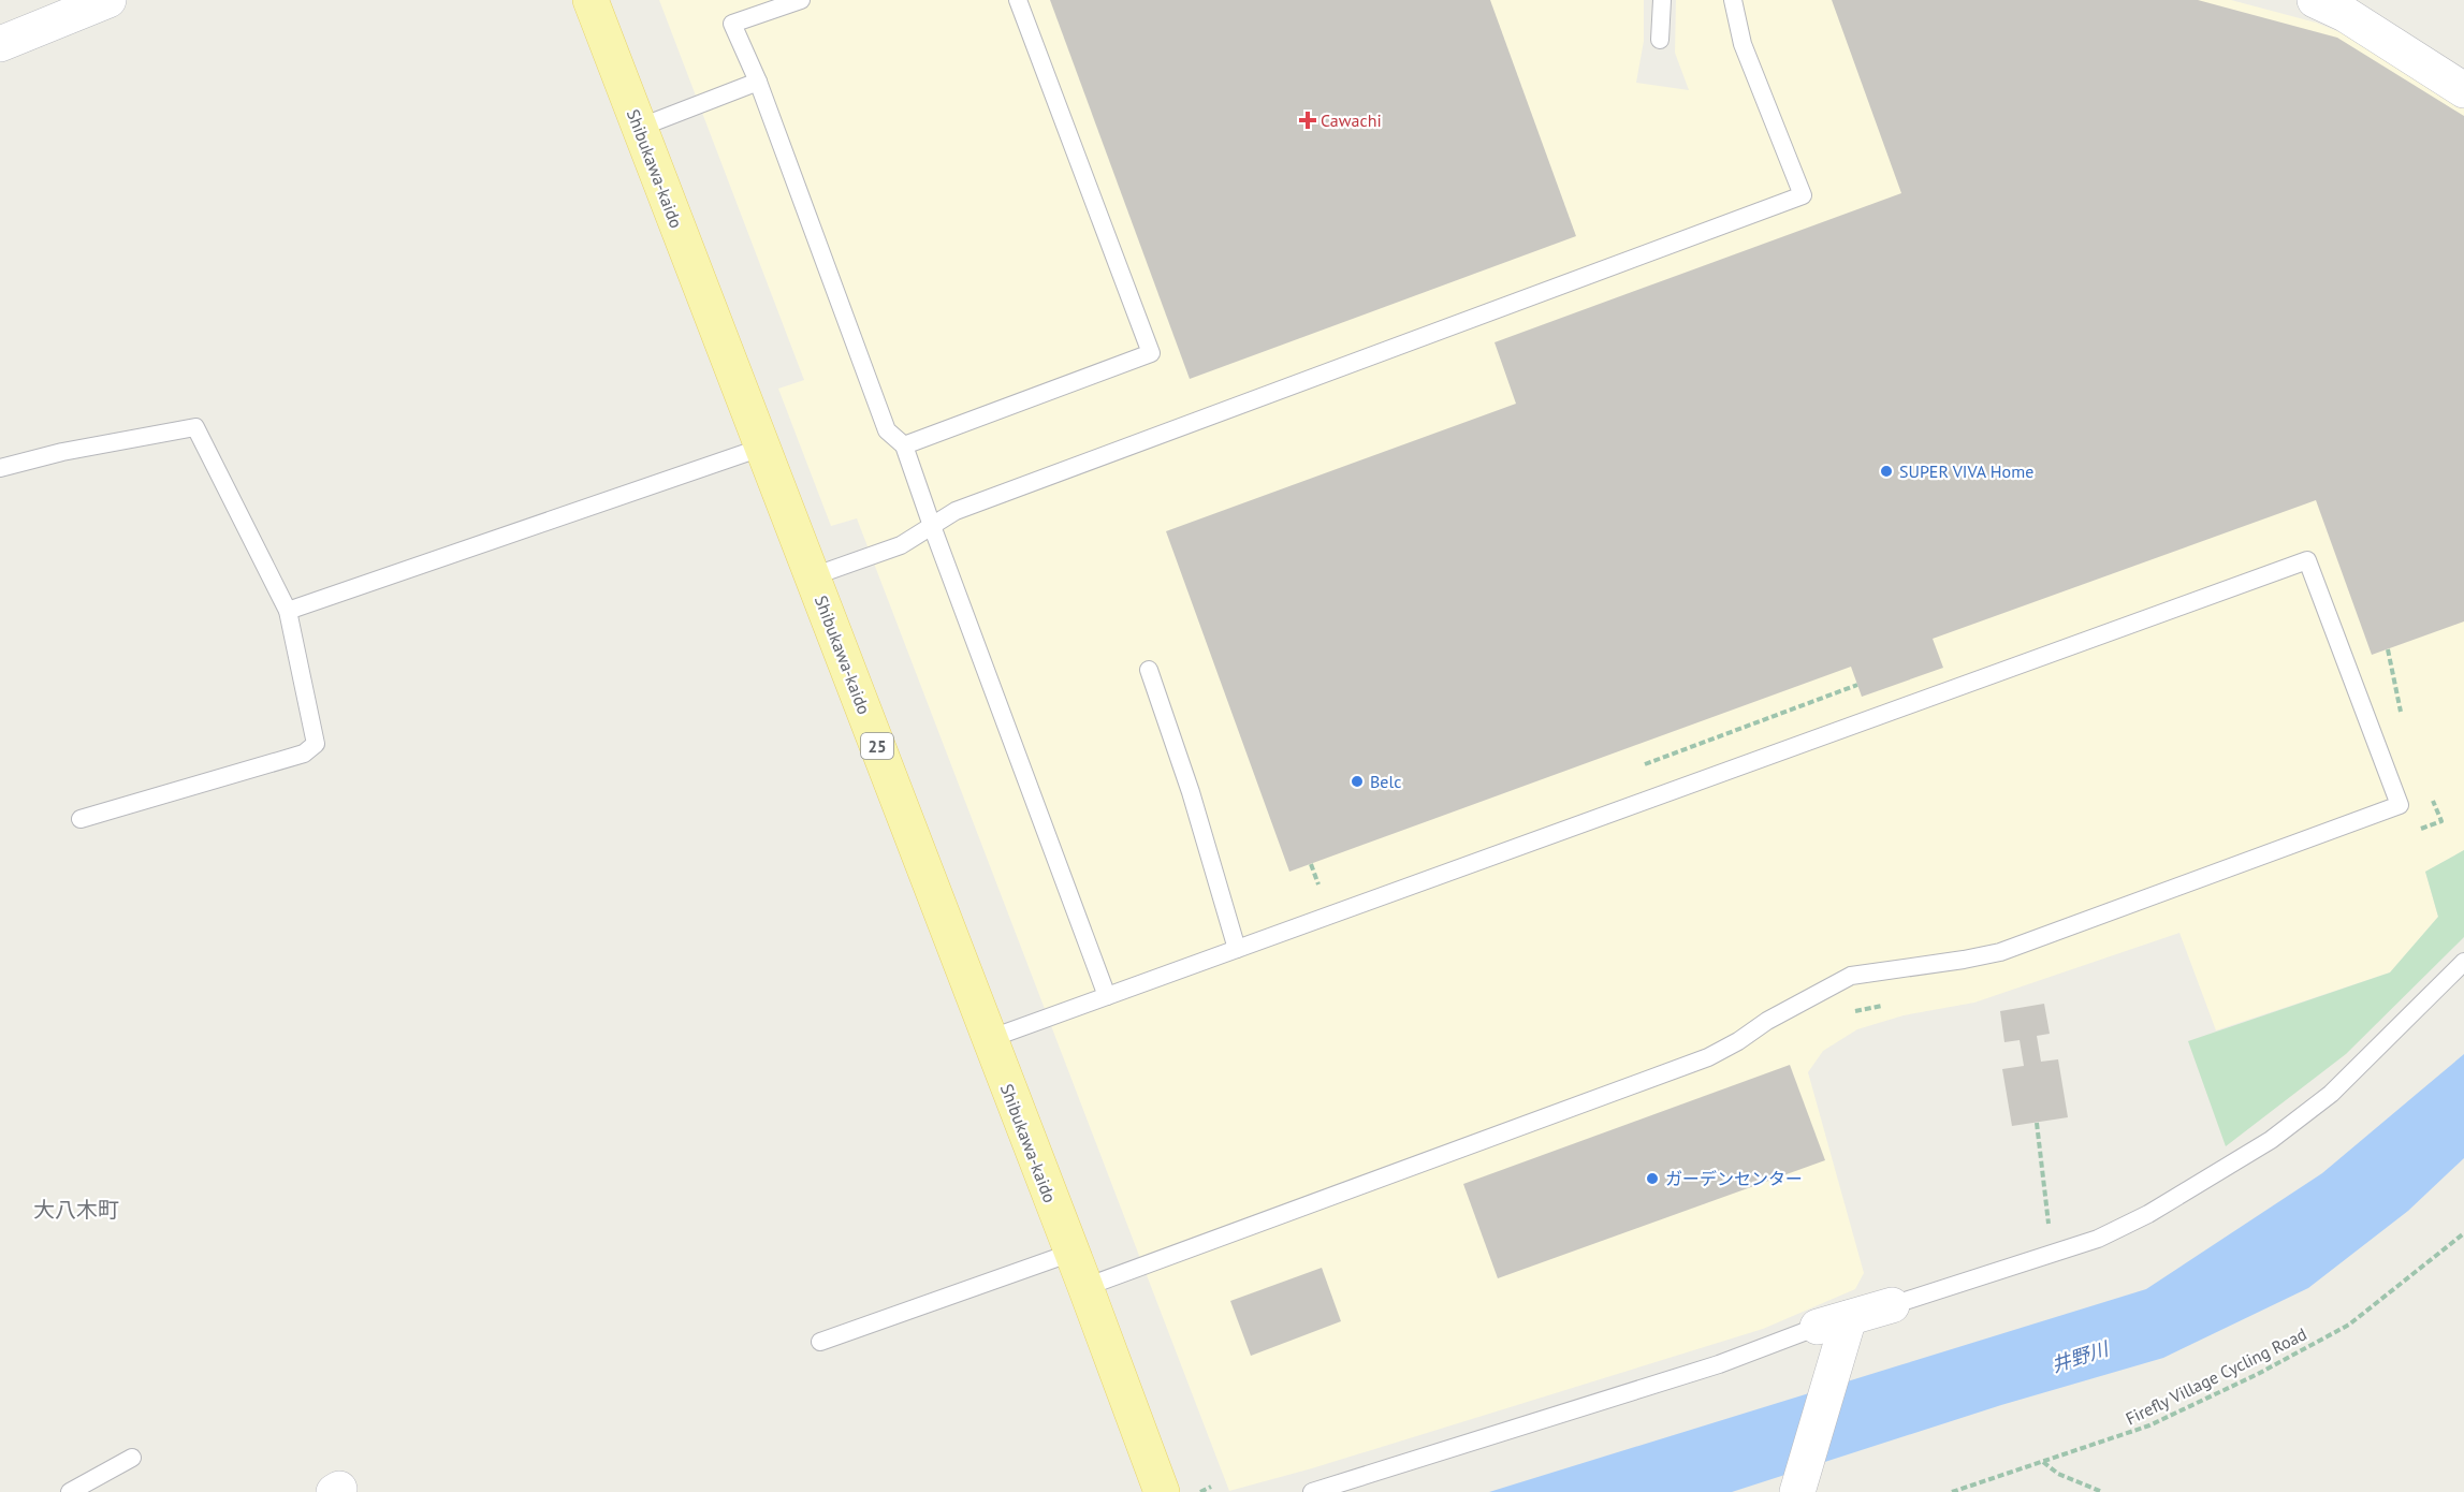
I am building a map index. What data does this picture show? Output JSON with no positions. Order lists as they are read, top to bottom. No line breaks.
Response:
{"streets":{"main road":["Shibukawa-kaido","25"],"path":["Firefly Village Cycling Road"]},"districts":["大八木町"],"water":["井野川"],"places":{"health":["Cawachi"],"other":["SUPER VIVA Home","Belc","ガーデンセンター"]}}
